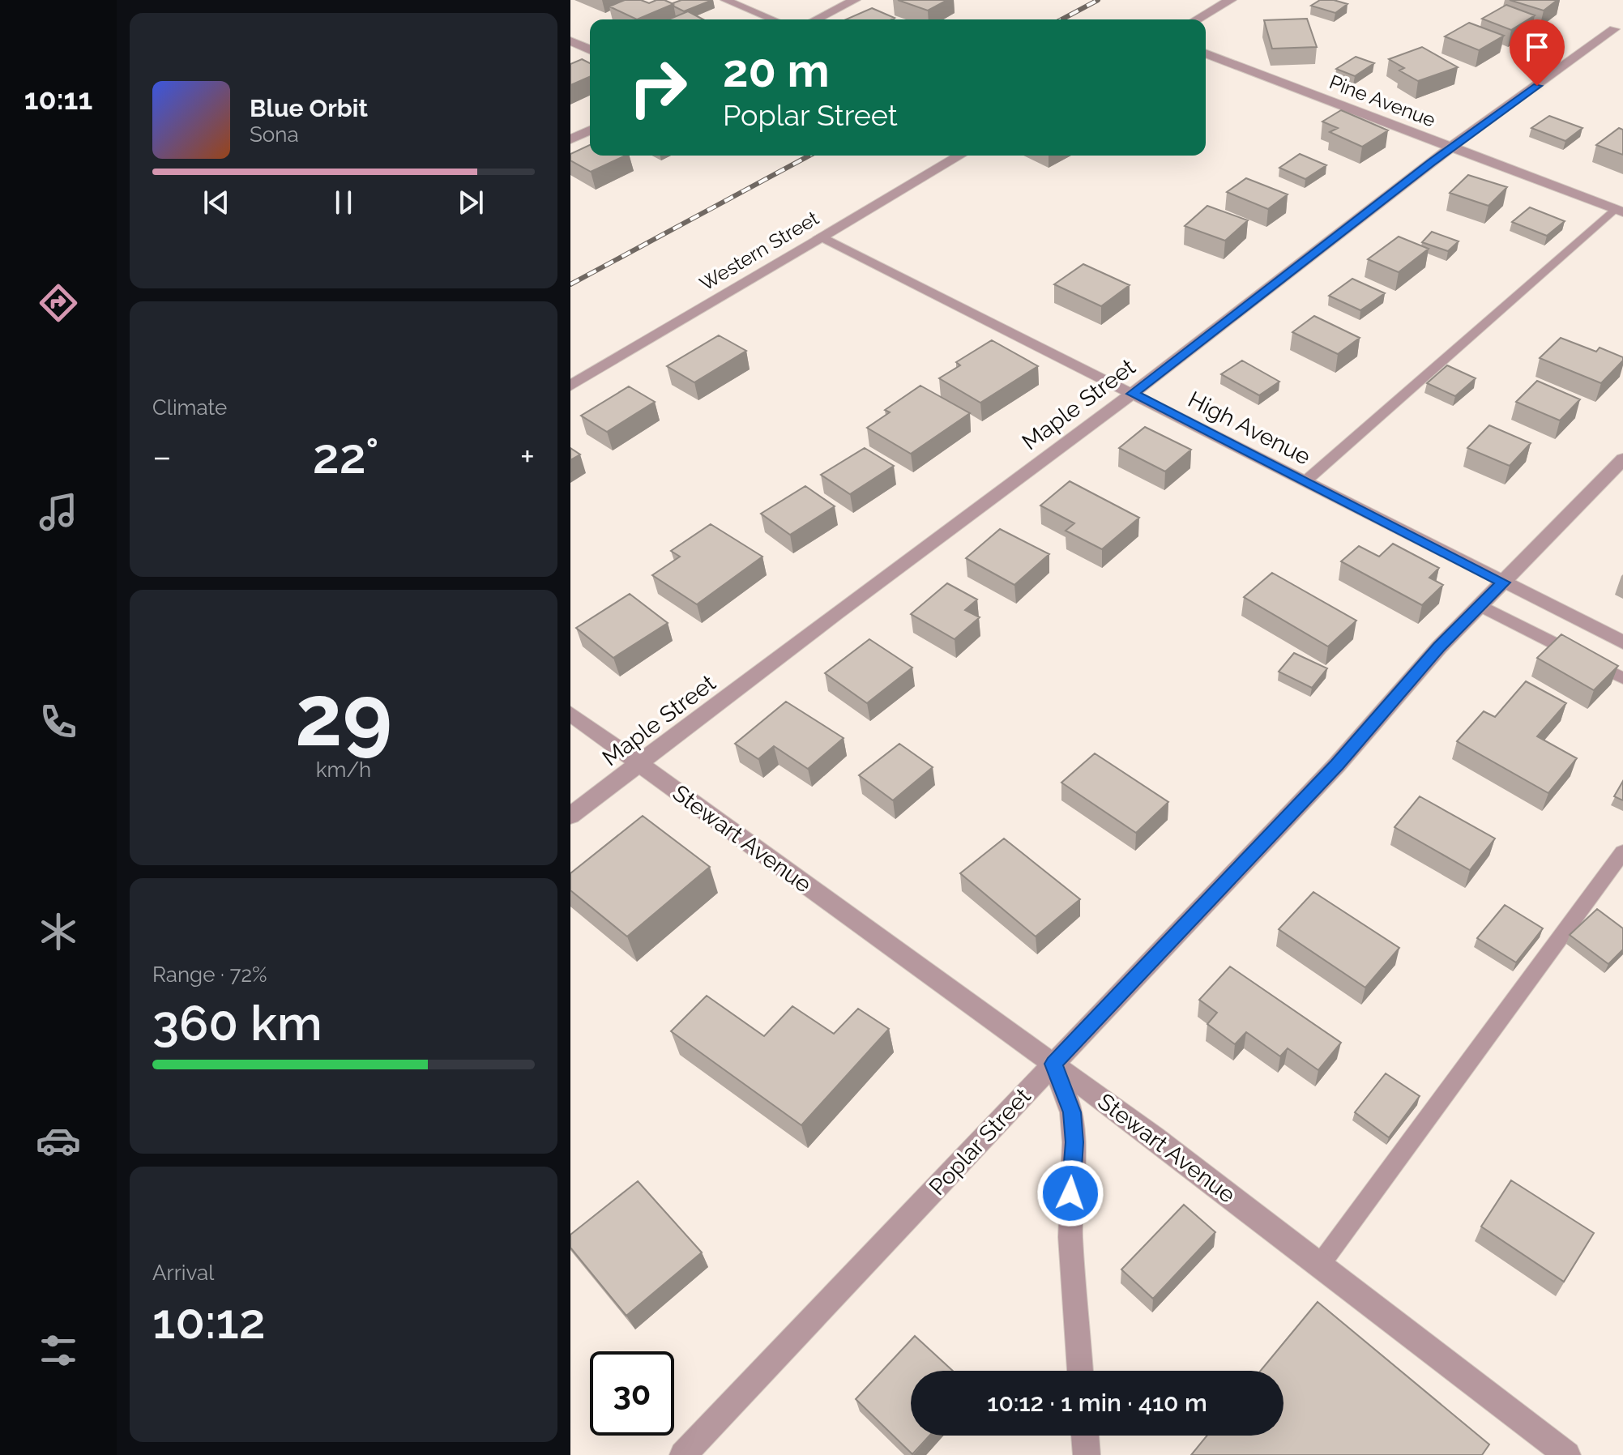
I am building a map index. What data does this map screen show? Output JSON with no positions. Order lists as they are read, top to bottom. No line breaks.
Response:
{"streets":{"street":["Pine Avenue","Western Street","Maple Street","High Avenue","Stewart Avenue","Poplar Street"]},"crossings":[["Pine Avenue","Maple Street"],["Western Street","High Avenue"],["Maple Street","High Avenue"],["Maple Street","Stewart Avenue"],["High Avenue","Poplar Street"],["Stewart Avenue","Poplar Street"]],"page":{"tabs":"10:11","turn":["20 m","Poplar Street"],"song":["Blue Orbit","Sona"],"tile":["Climate",["29","km/h"],["Range · 72%","360 km"],["Arrival","10:12"]],"heat":["−","22°","+"],"limit":"30","trip":"10:12 · 1 min · 410 m"}}
